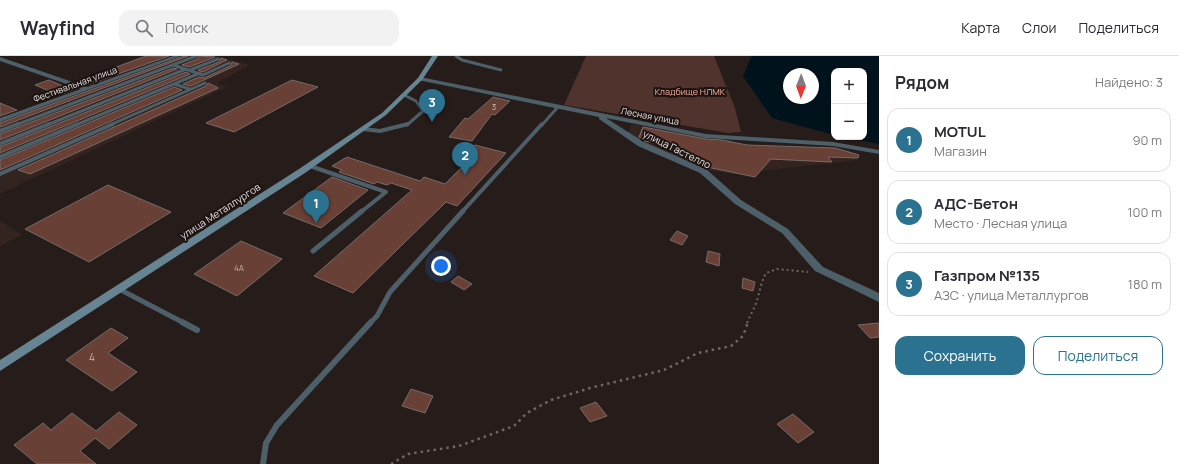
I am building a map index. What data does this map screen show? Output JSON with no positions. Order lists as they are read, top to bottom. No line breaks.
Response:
{"streets":{"main road":["улица Металлургов"],"street":["Фестивальная улица","Лесная улица","улица Гастелло"]},"crossings":[["Лесная улица","улица Гастелло"],["Лесная улица","улица Металлургов"]],"parks":["Кладбище НЛМК"],"house_numbers":["3","4А","4"],"north":"bottom","page":{"header":"Wayfind","search":"Поиск","nav":["Карта","Слои","Поделиться"],"heading":["Рядом","Найдено: 3"],"map_buttons":["+","−"],"pins":["3","2","1"],"list":[{"mark":"1","name":"MOTUL","note":"Магазин","value":"90 m"},{"mark":"2","name":"АДС-Бетон","note":"Место · Лесная улица","value":"100 m"},{"mark":"3","name":"Газпром №135","note":"АЗС · улица Металлургов","value":"180 m"}],"buttons":["Сохранить","Поделиться"]}}
